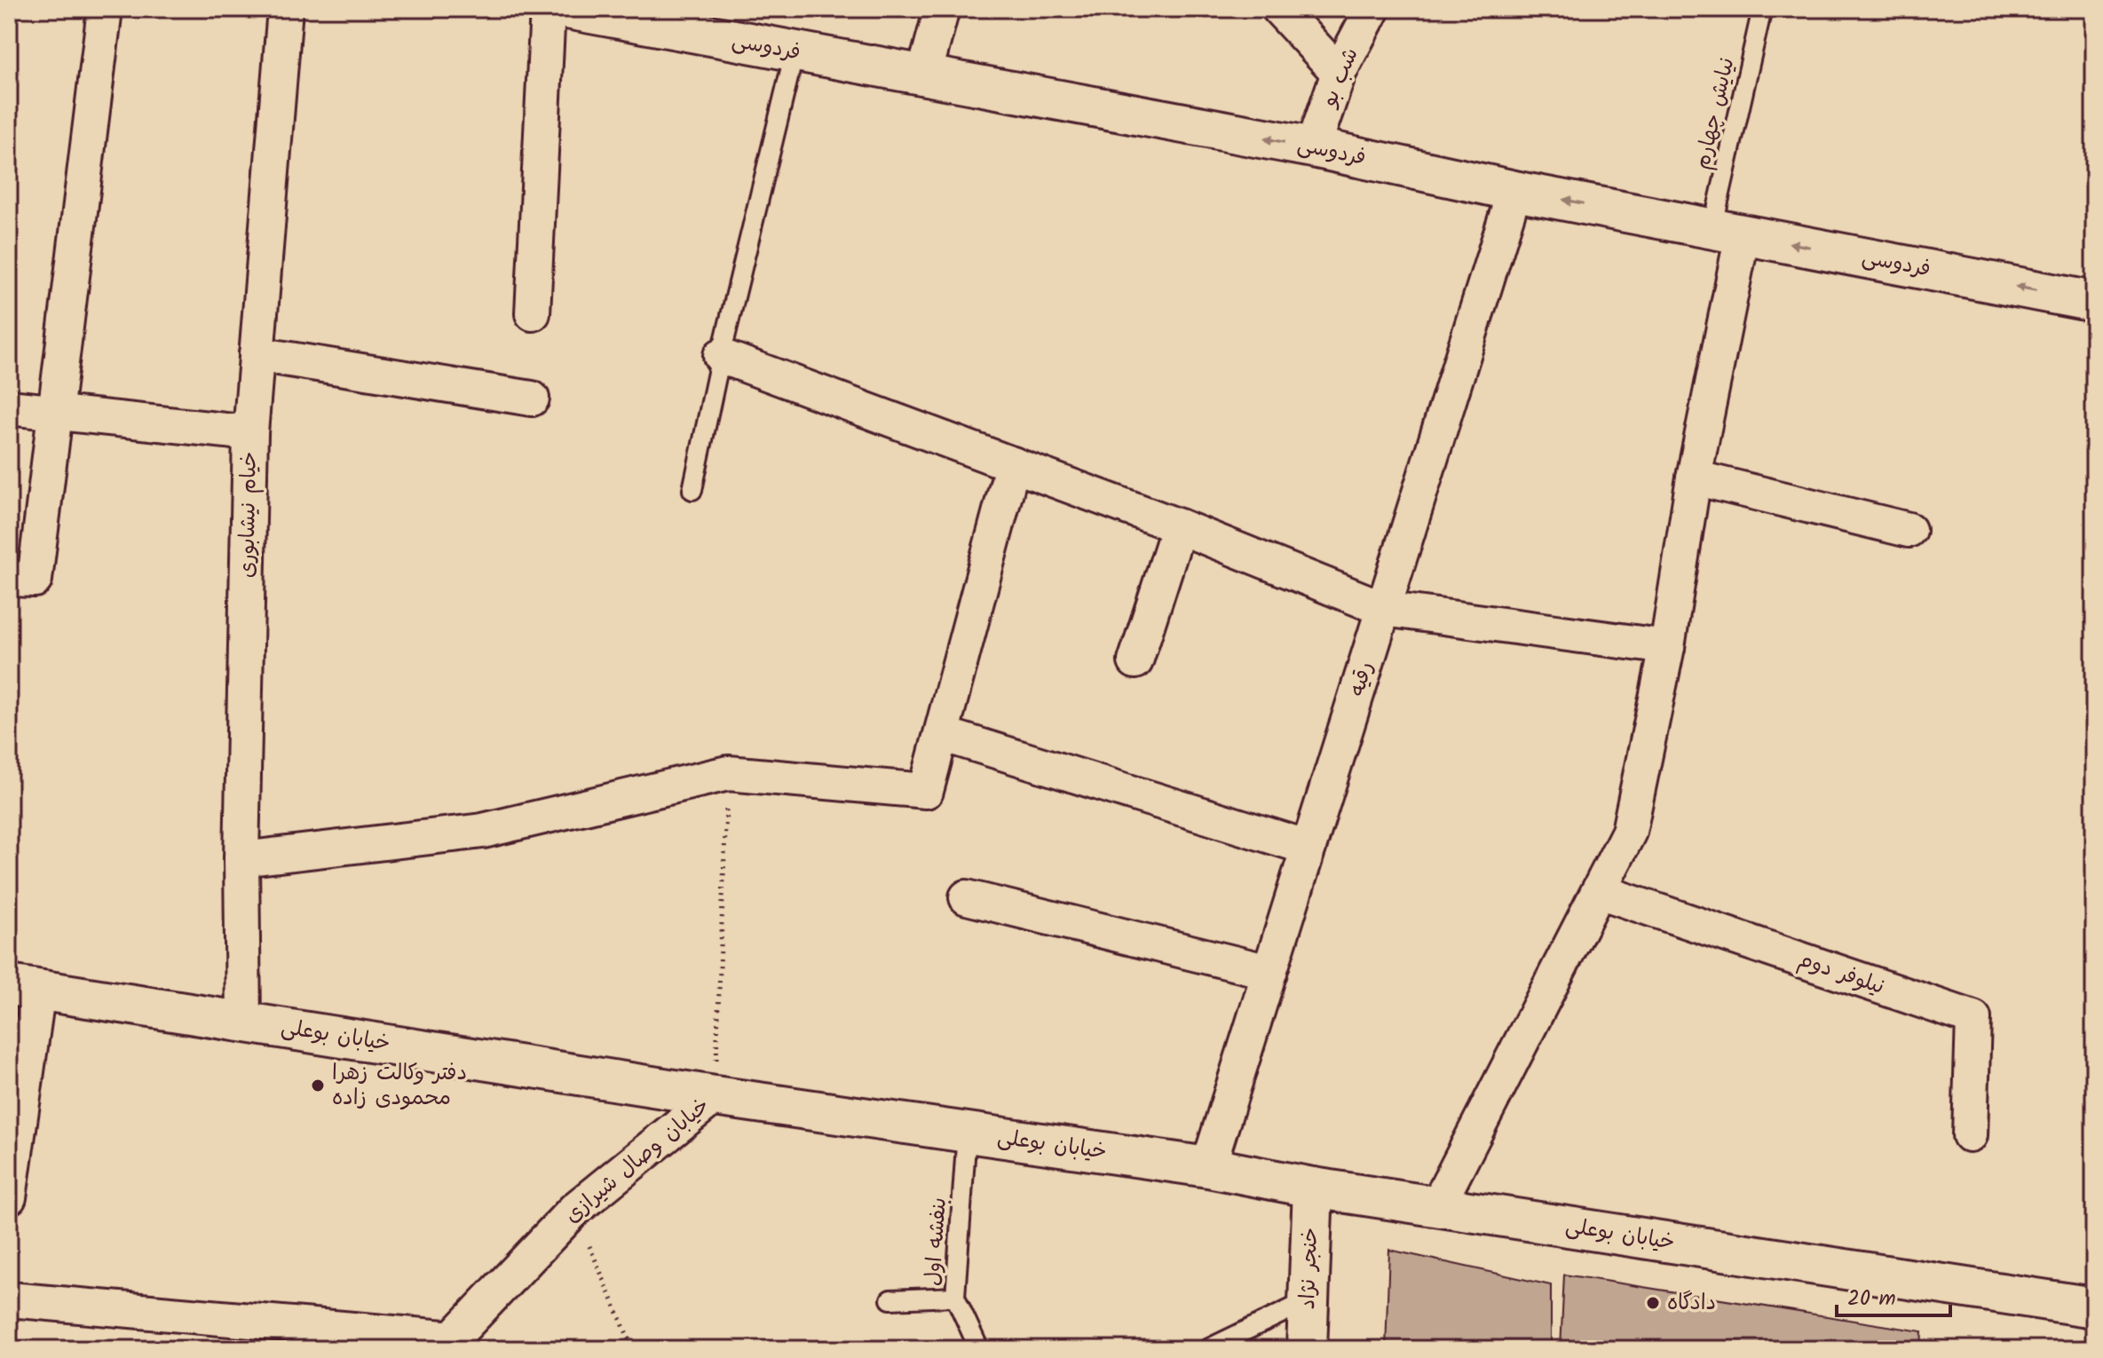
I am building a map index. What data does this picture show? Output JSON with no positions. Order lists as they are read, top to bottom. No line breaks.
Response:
{"streets":{"main road":["فردوسی","خیابان بوعلی","خنجر نژاد"],"street":["شب بو","خیام نیشابوری","رقیه","نیلوفر دوم","خیابان وصال شیرازی"],"lane":["نیایش چهارم","بنفشه اول"]},"crossings":[["فردوسی","شب بو"],["فردوسی","نیایش چهارم"],["فردوسی","رقیه"],["خیام نیشابوری","خیابان بوعلی"],["رقیه","خیابان بوعلی"],["خیابان بوعلی","خیابان وصال شیرازی"],["خیابان بوعلی","بنفشه اول"],["خیابان بوعلی","خنجر نژاد"]],"one_way":["فردوسی"],"places":["دفتر وکالت زهرا محمودی زاده","دادگاه"],"scale_bar":"20 m"}
